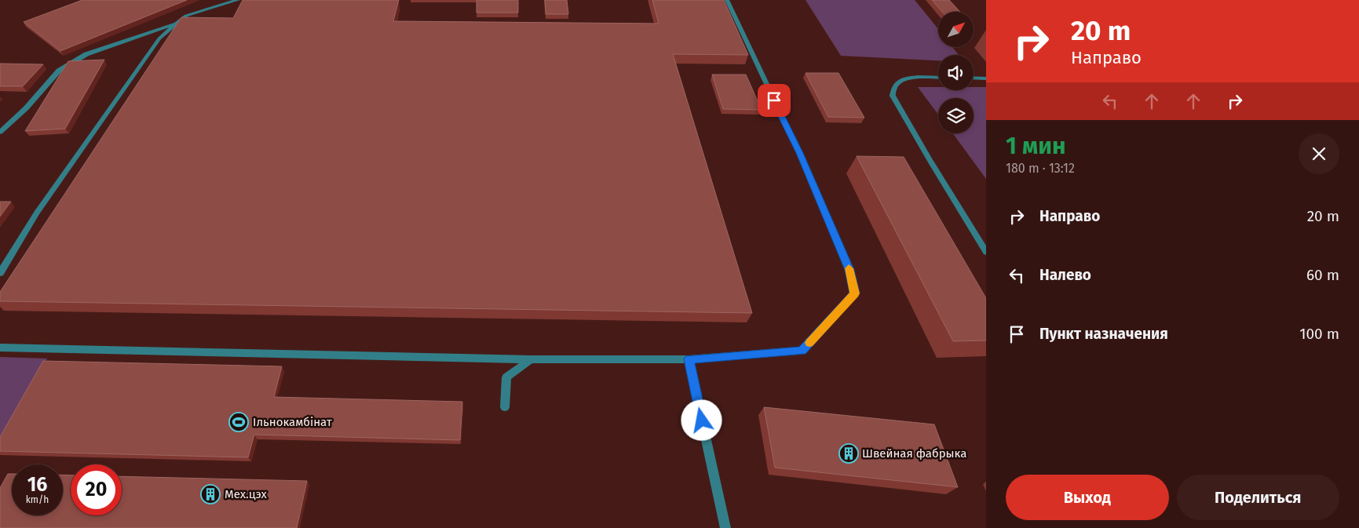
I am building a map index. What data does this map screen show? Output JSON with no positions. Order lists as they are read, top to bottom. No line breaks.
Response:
{"places":{"sports":["Ільнокамбінат"],"building":["Швейная фабрыка","Мех.цэх"]},"north":"top right","page":{"turn":["20 m","Направо"],"heading":["1 мин","180 m · 13:12"],"list":[{"name":"Направо","value":"20 m"},{"name":"Налево","value":"60 m"},{"name":"Пункт назначения","value":"100 m"}],"speed":"16 km/h","limit":"20","buttons":["Выход","Поделиться"]}}
